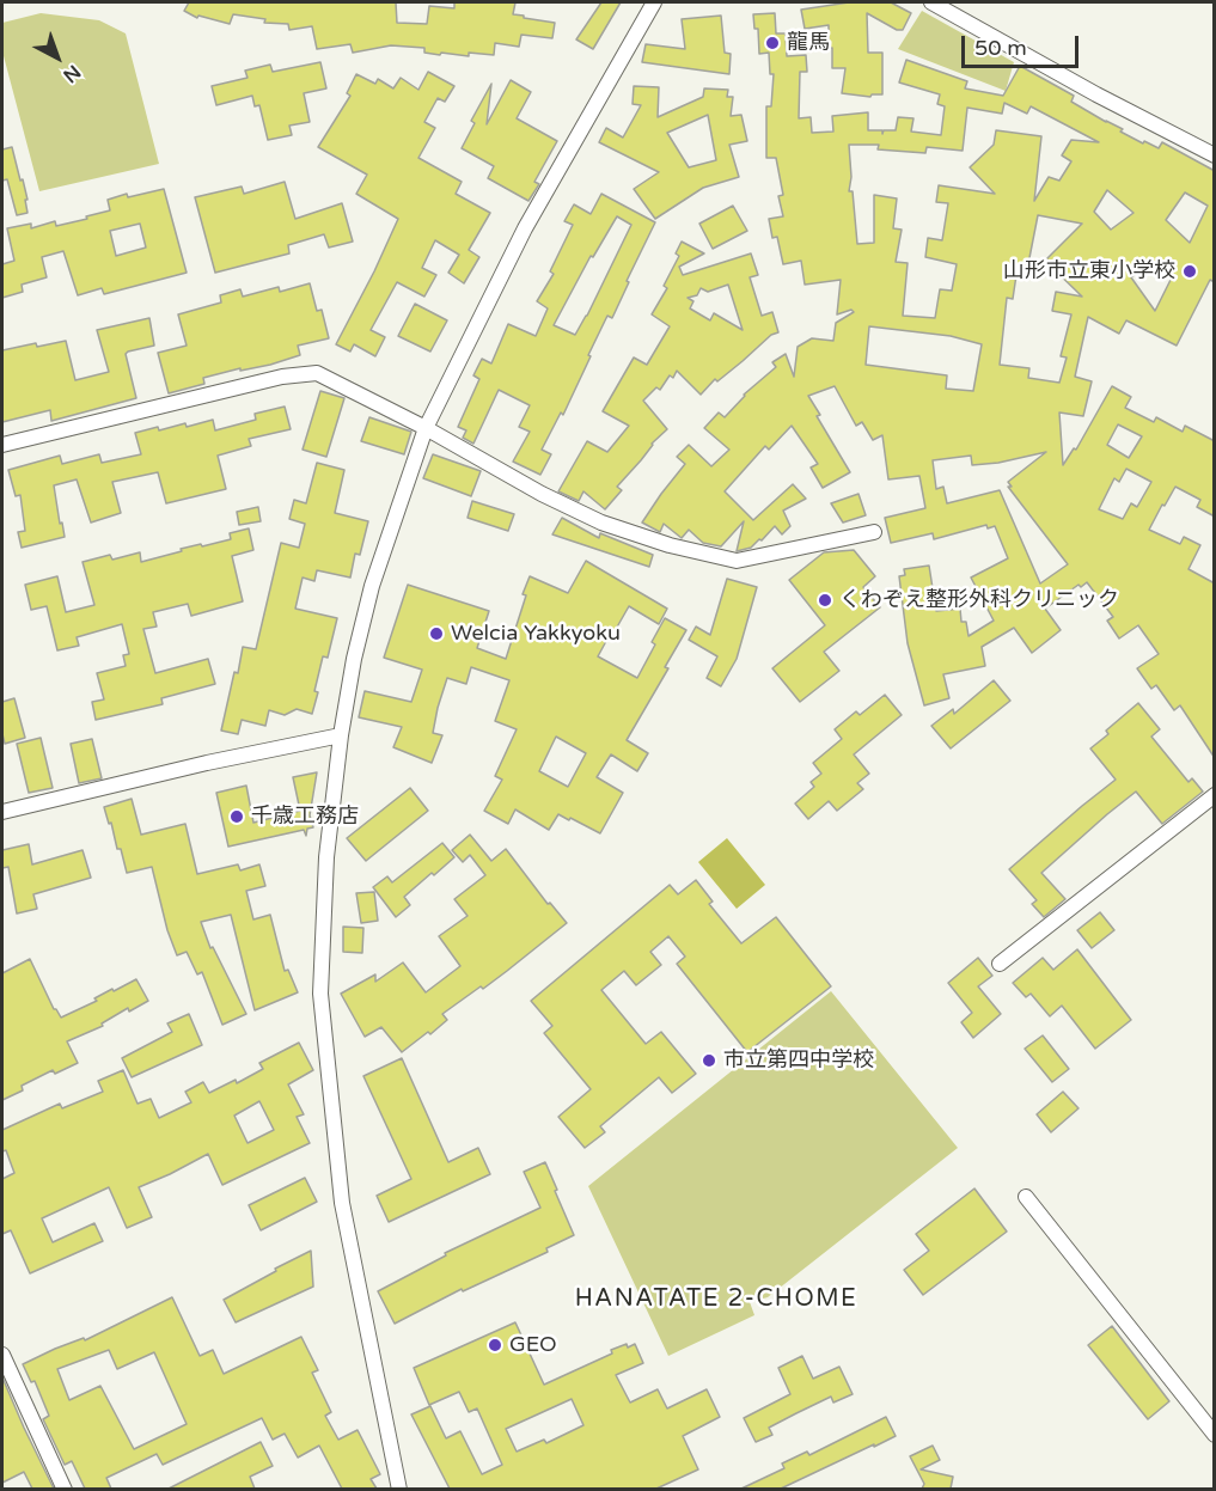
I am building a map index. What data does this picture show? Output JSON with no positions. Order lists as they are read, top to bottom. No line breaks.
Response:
{"districts":["HANATATE 2-CHOME"],"places":["龍馬","山形市立東小学校","くわぞえ整形外科クリニック","Welcia Yakkyoku","千歳工務店","市立第四中学校","GEO"],"scale_bar":"50 m","north":"bottom right"}
